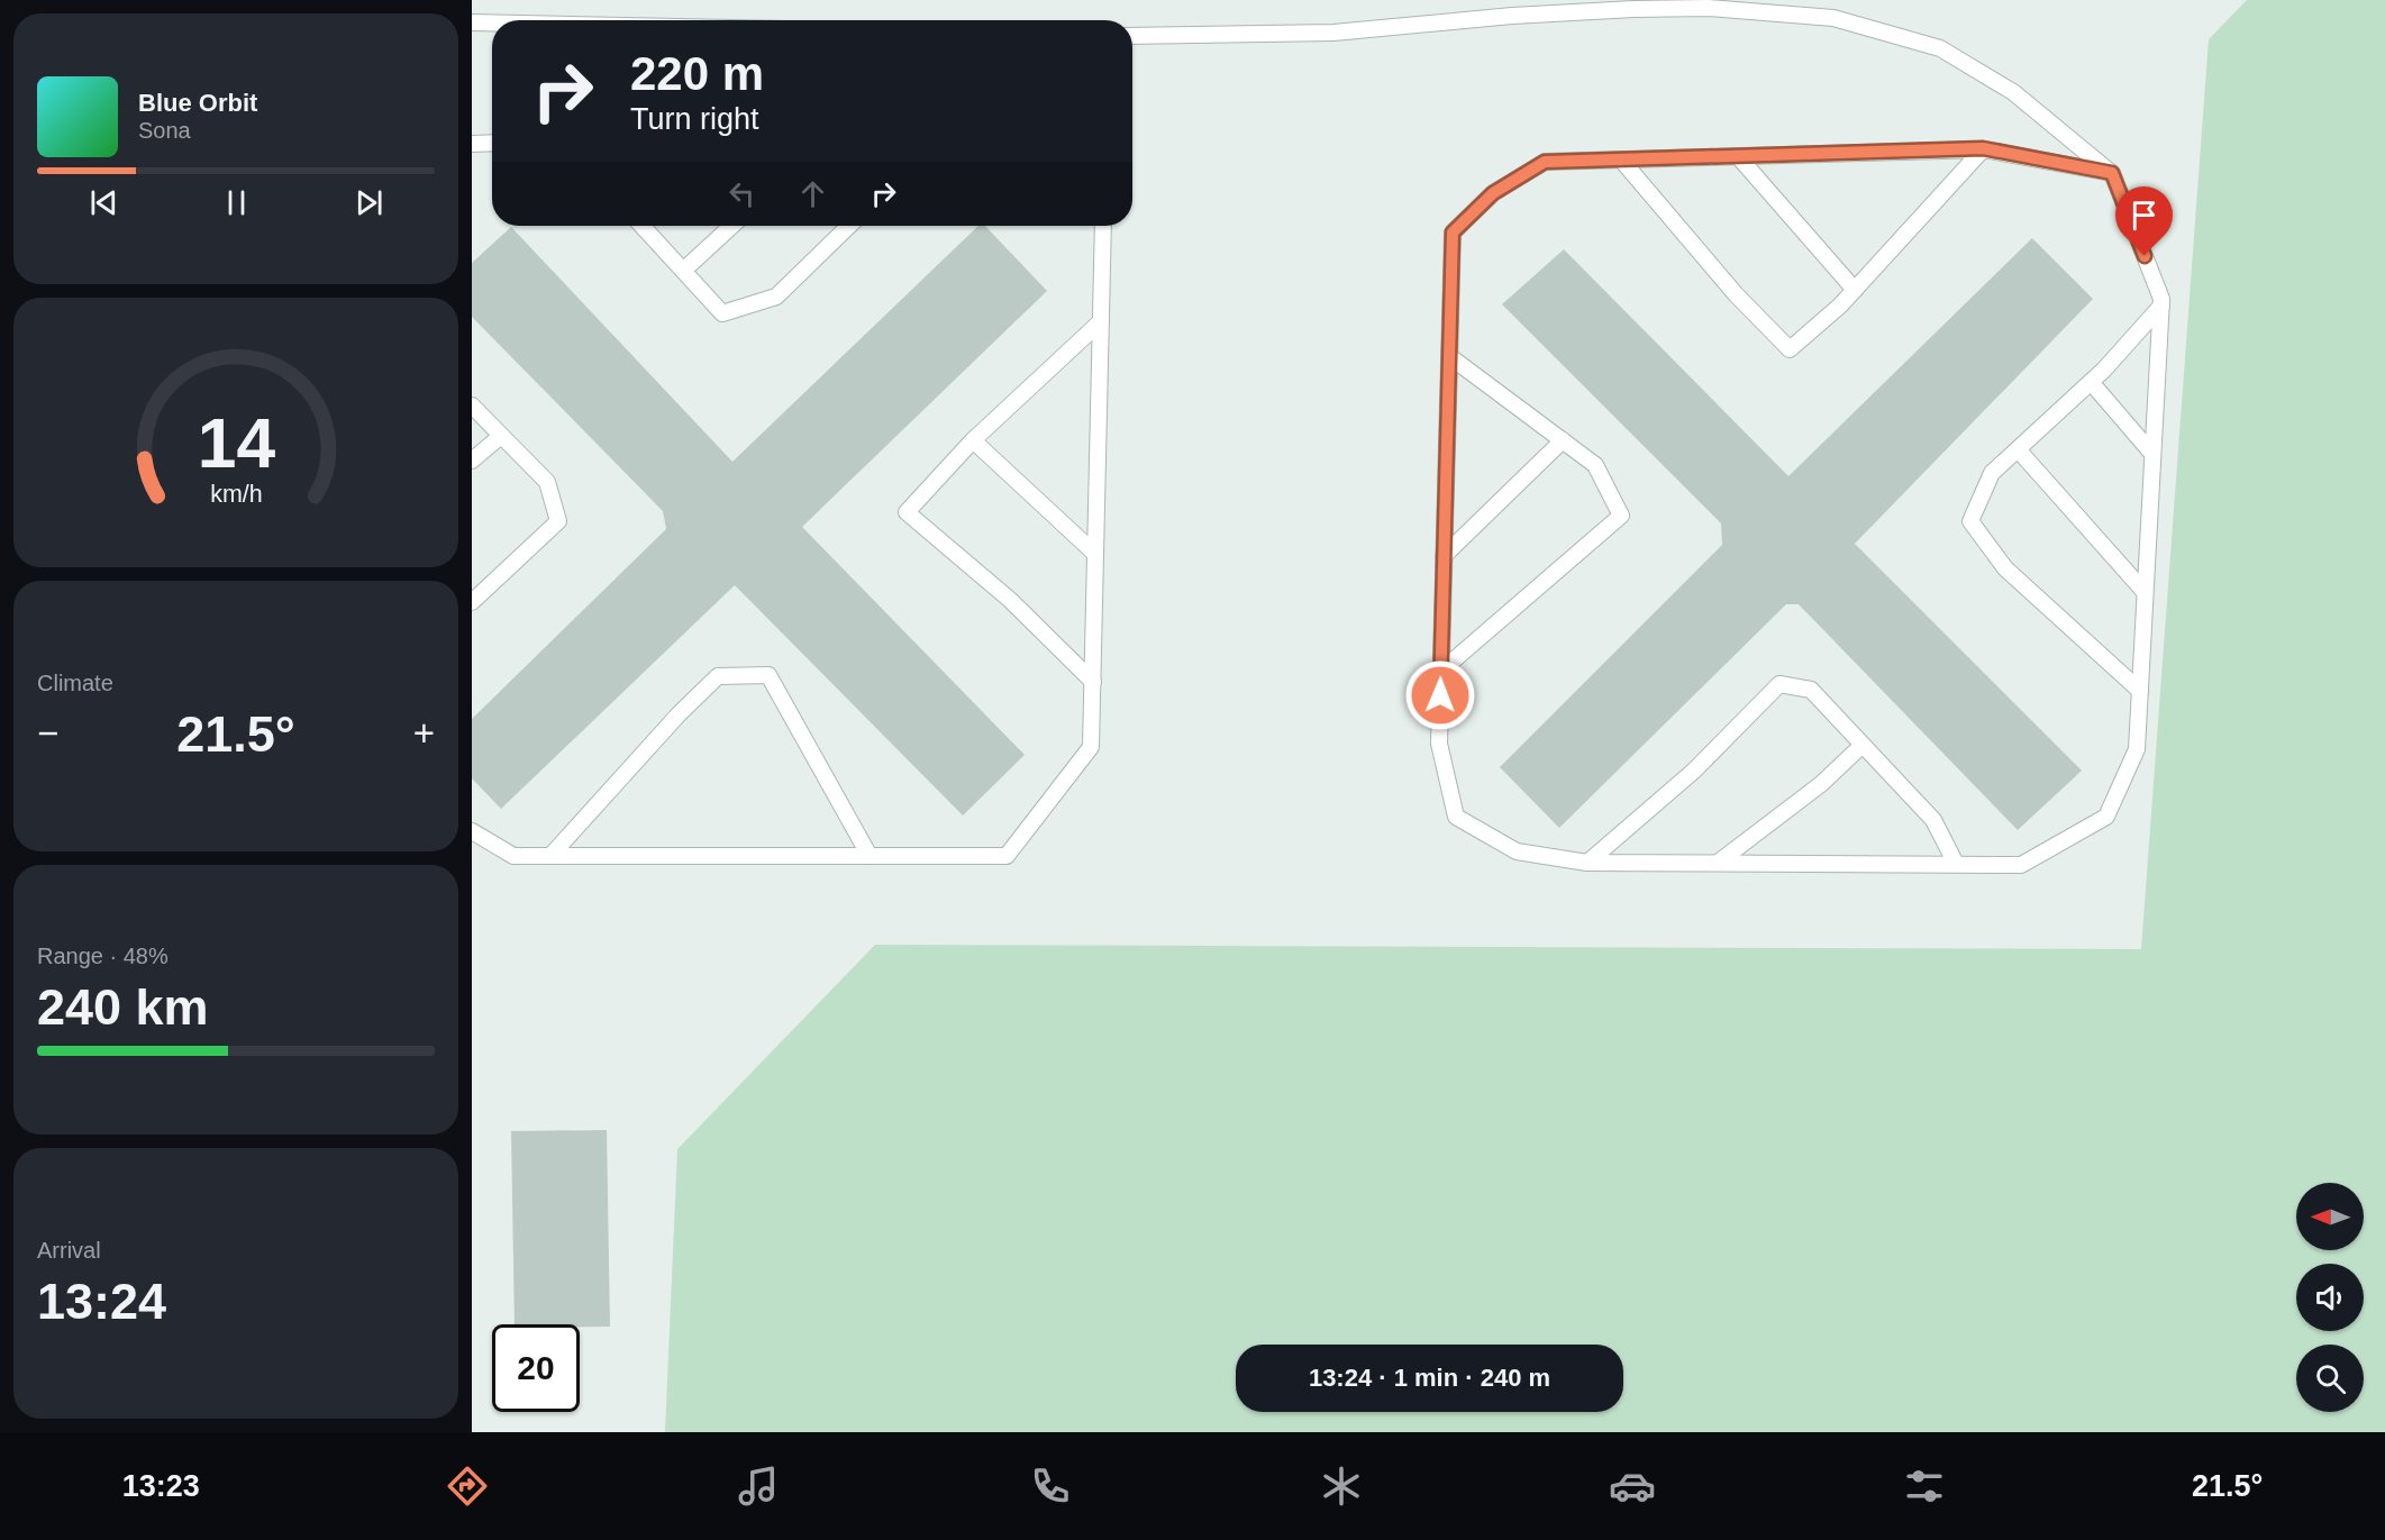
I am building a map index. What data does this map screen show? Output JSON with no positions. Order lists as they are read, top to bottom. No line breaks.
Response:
{"north":"left","page":{"turn":["220 m","Turn right"],"song":["Blue Orbit","Sona"],"tile":["Climate",["Range · 48%","240 km"],["Arrival","13:24"]],"heat":["−","21.5°","+"],"limit":"20","trip":"13:24 · 1 min · 240 m","tabs":["13:23","21.5°"],"gauge":["14","km/h"]}}
